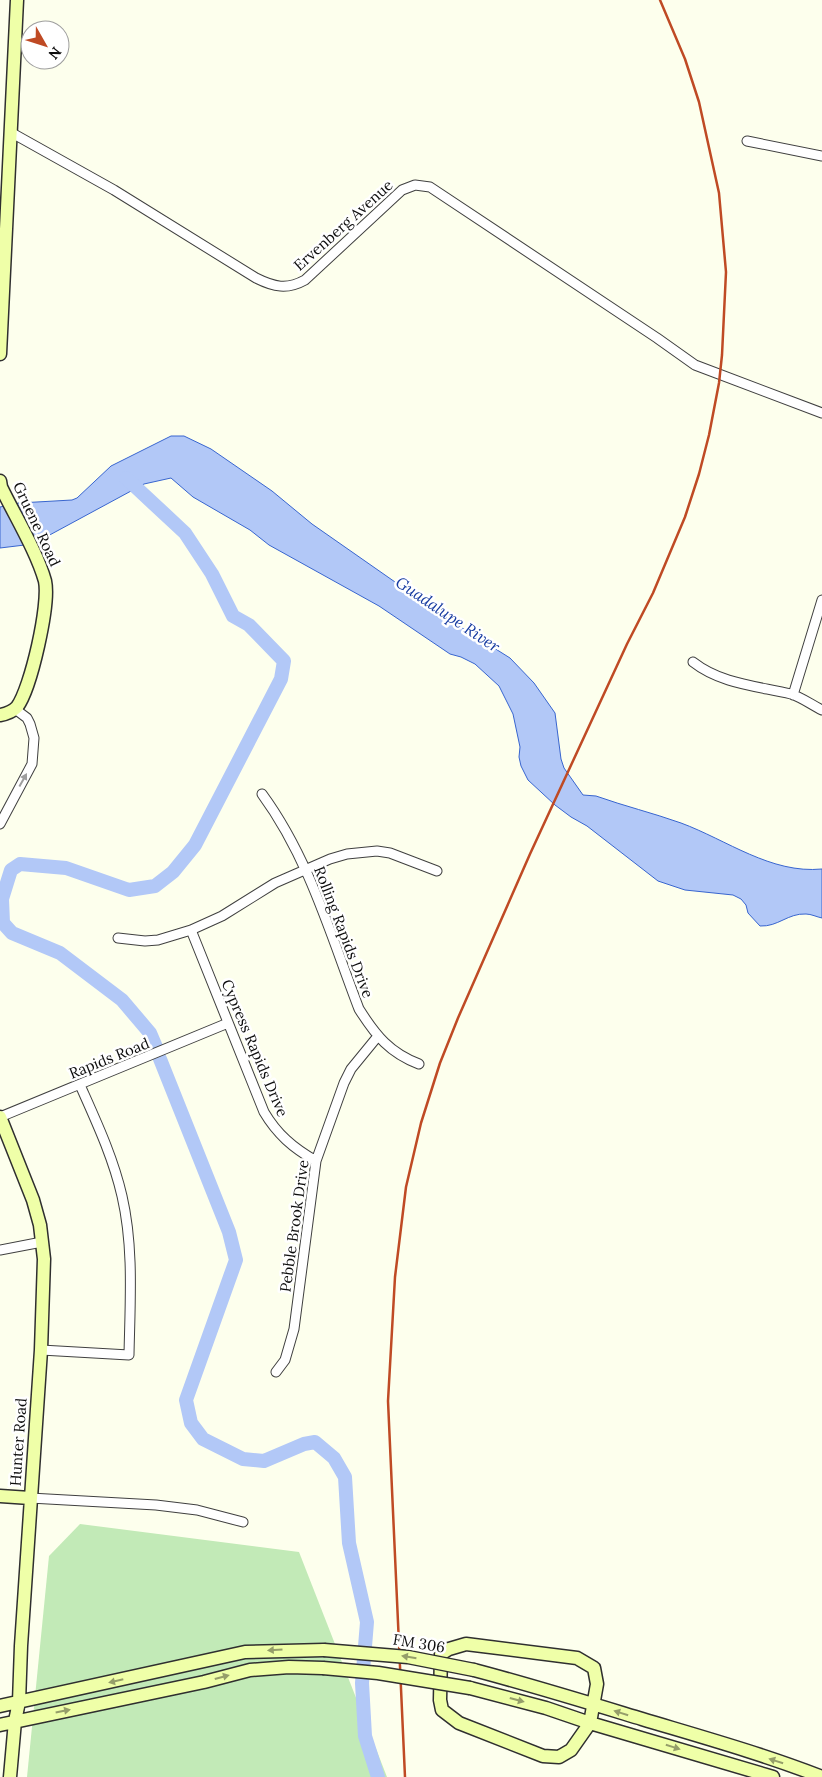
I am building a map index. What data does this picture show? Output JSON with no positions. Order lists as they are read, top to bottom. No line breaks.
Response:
{"streets":{"main road":["Gruene Road","Hunter Road","FM 306"],"street":["Ervenberg Avenue","Rolling Rapids Drive","Cypress Rapids Drive","Rapids Road","Pebble Brook Drive"]},"crossings":[["Rolling Rapids Drive","Pebble Brook Drive"],["Cypress Rapids Drive","Rapids Road"],["Cypress Rapids Drive","Pebble Brook Drive"],["Rapids Road","Hunter Road"],["Hunter Road","FM 306"]],"water":["Guadalupe River"],"north":"bottom right"}
